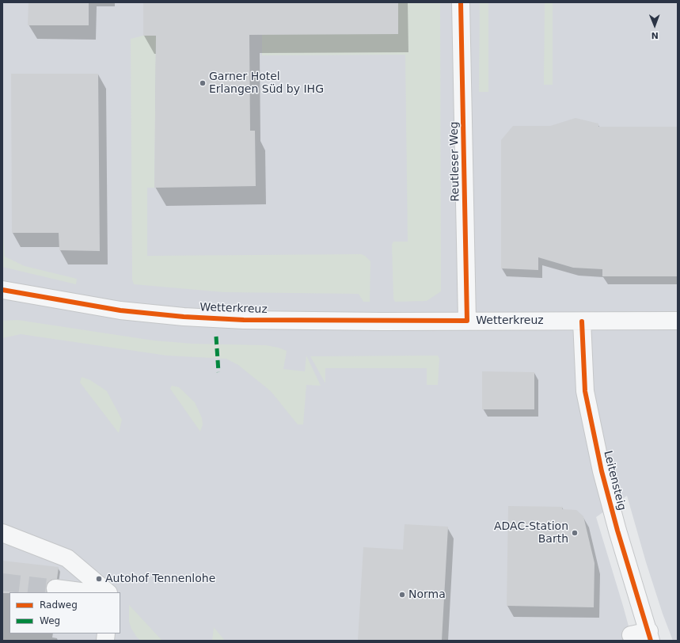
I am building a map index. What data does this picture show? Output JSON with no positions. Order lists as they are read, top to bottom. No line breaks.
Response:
{"streets":{"street":["Reutleser Weg","Wetterkreuz","Leitensteig"]},"crossings":[["Reutleser Weg","Wetterkreuz"],["Wetterkreuz","Leitensteig"]],"places":["Garner Hotel Erlangen Süd by IHG","ADAC-Station Barth","Autohof Tennenlohe","Norma"],"legend":["Radweg","Weg"],"north":"bottom"}
